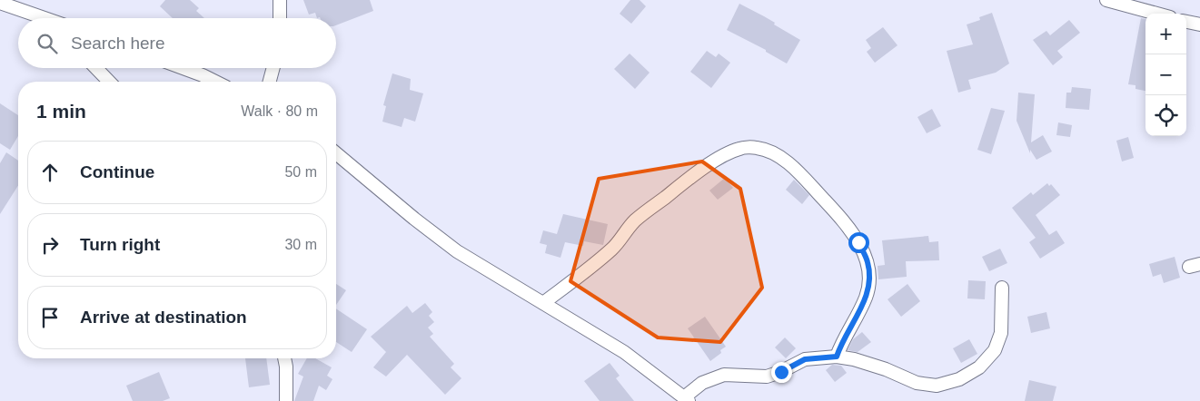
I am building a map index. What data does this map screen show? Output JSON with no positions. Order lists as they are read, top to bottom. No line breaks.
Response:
{"page":{"map_buttons":["+","−"],"search":"Search here","heading":["1 min","Walk · 80 m"],"list":[["Continue","50 m"],["Turn right","30 m"],"Arrive at destination"]}}
